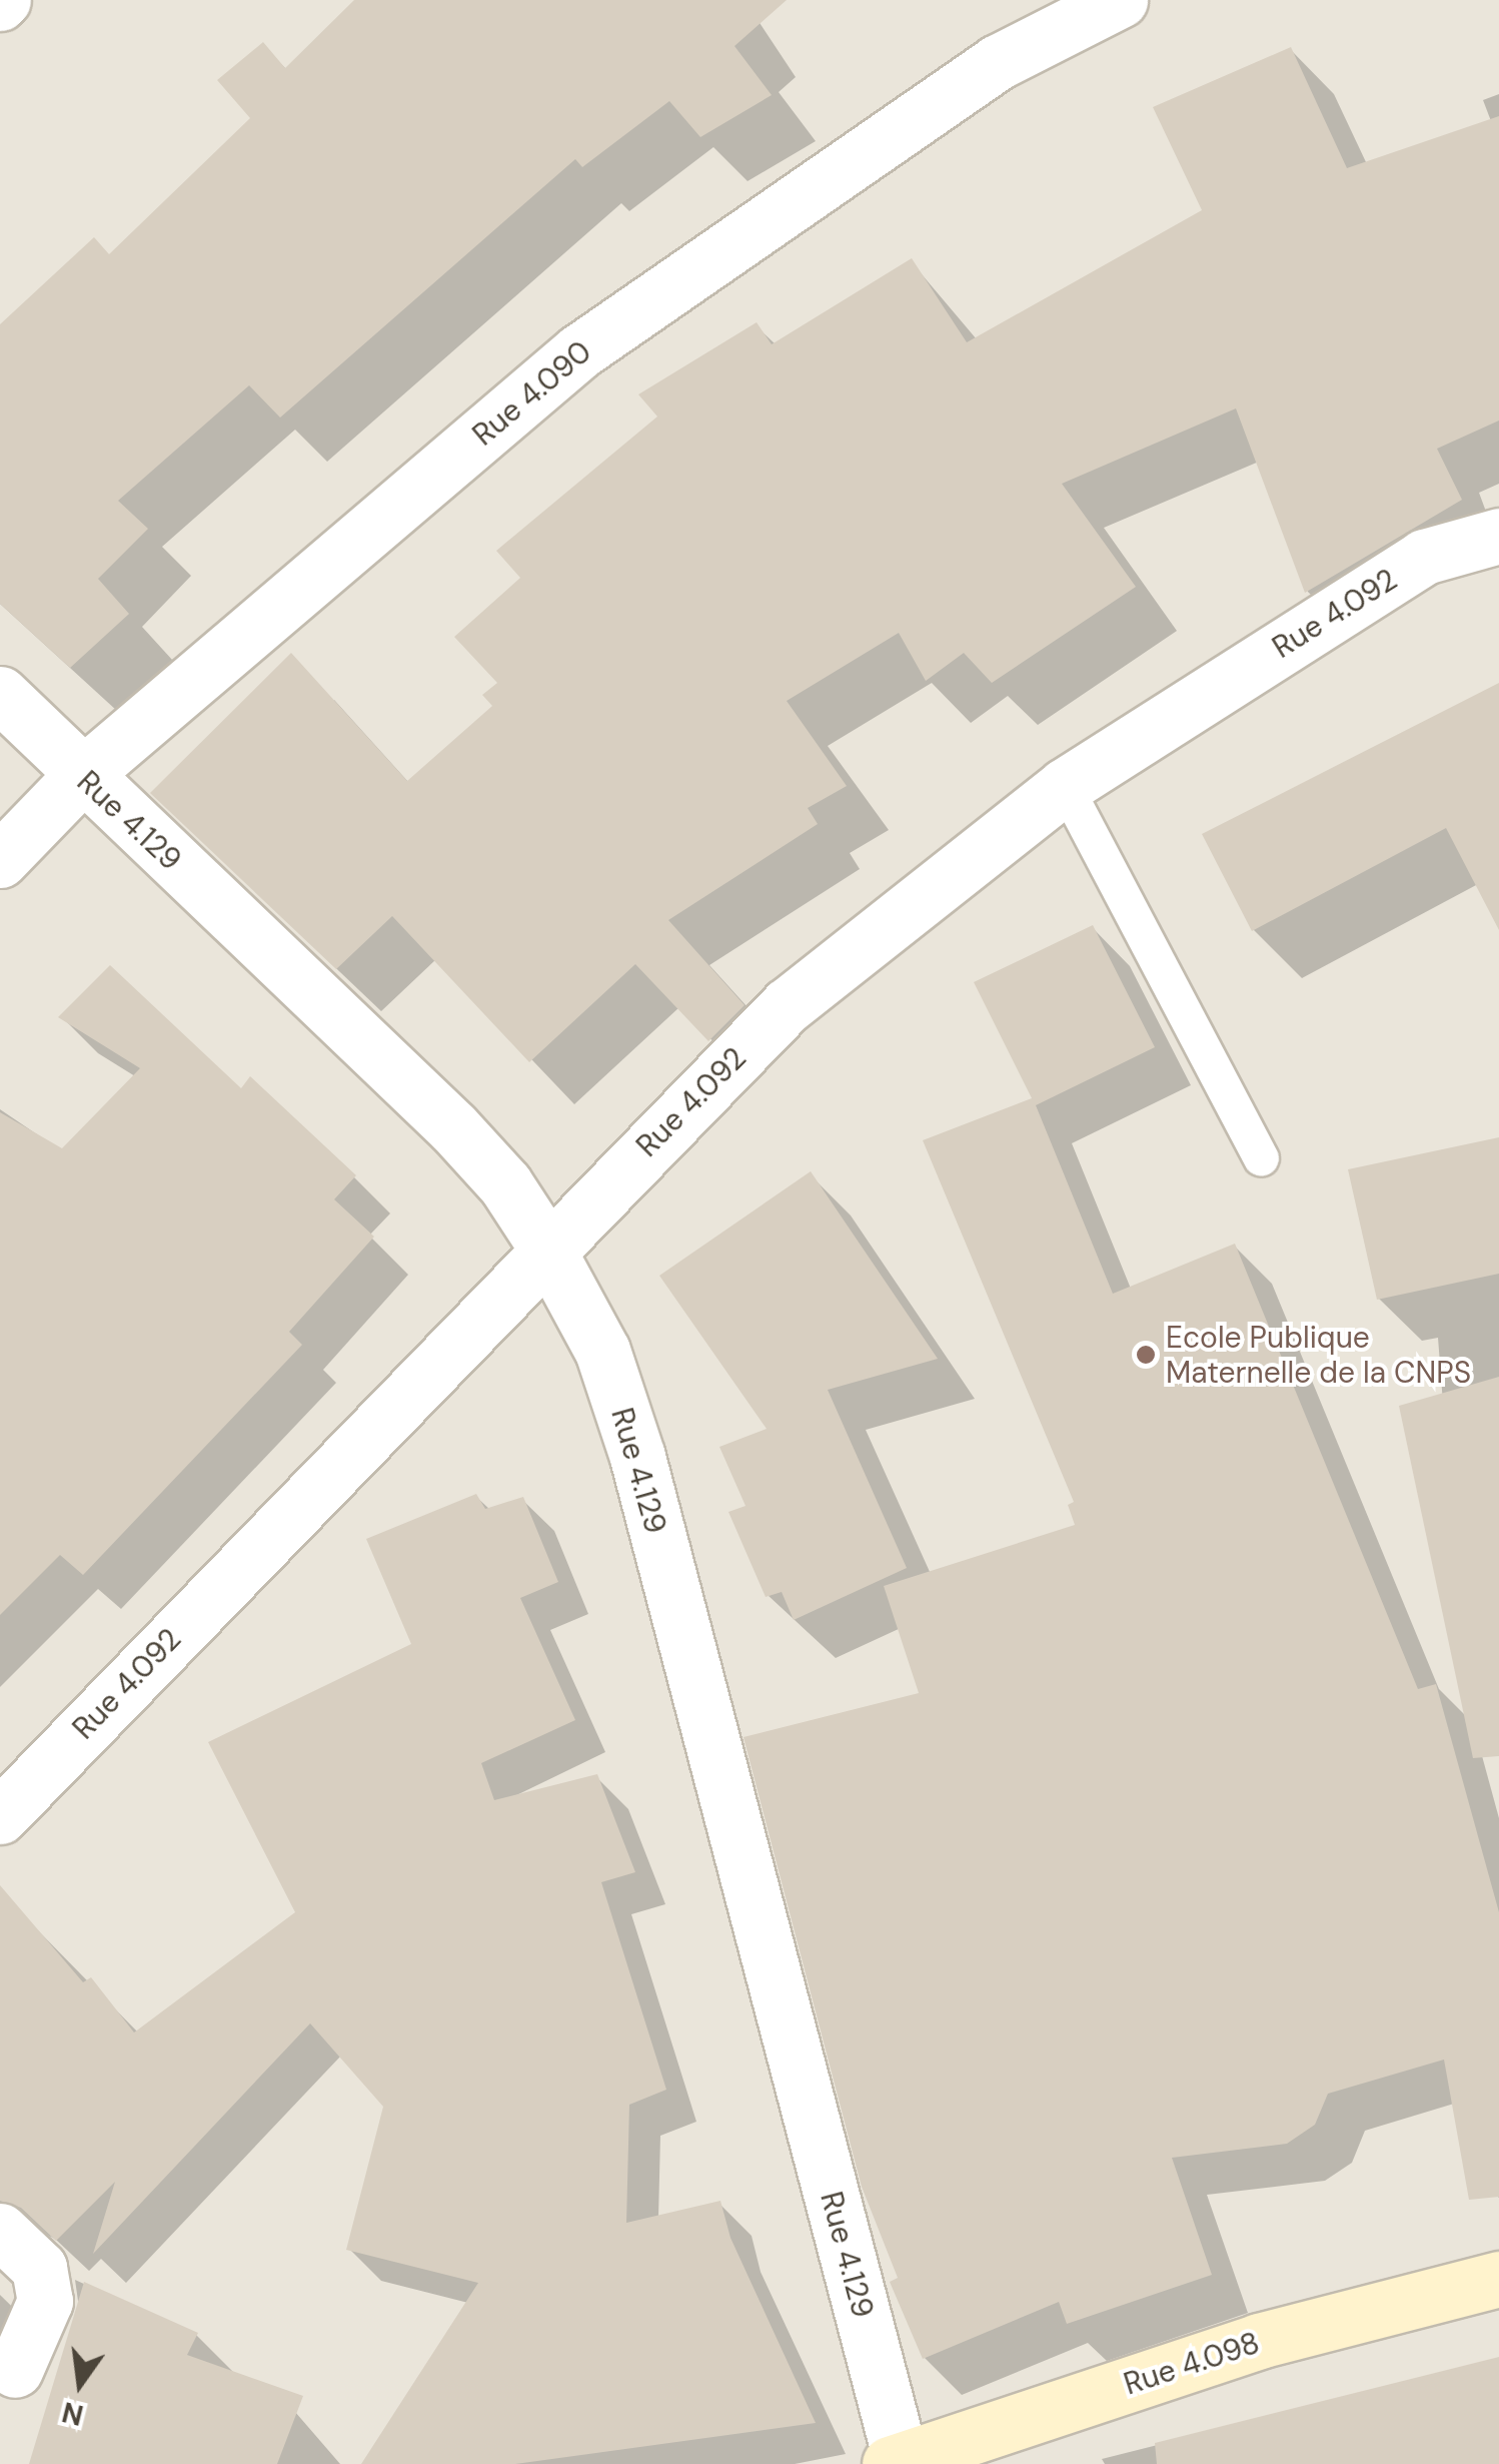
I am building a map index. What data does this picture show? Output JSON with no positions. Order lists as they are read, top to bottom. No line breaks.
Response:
{"streets":{"main road":["Rue 4.098"],"street":["Rue 4.090","Rue 4.092","Rue 4.129"]},"crossings":[["Rue 4.090","Rue 4.129"],["Rue 4.092","Rue 4.129"],["Rue 4.129","Rue 4.098"]],"places":["Ecole Publique Maternelle de la CNPS"],"north":"bottom"}
